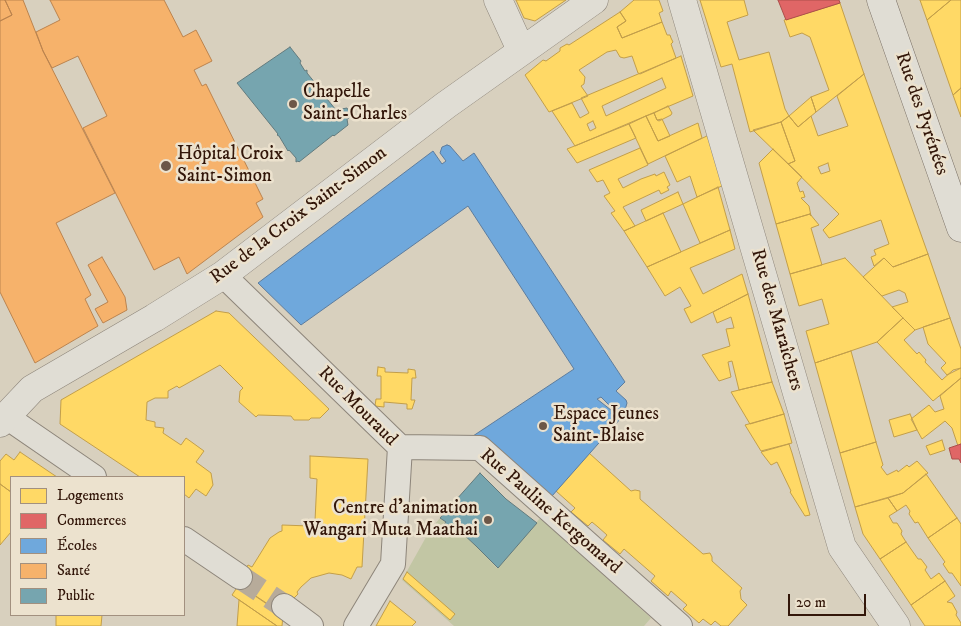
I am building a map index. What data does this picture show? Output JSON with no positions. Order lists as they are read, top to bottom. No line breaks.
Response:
{"streets":{"street":["Rue des Pyrénées","Rue de la Croix Saint-Simon","Rue des Maraîchers","Rue Mouraud","Rue Pauline Kergomard"]},"crossings":[["Rue de la Croix Saint-Simon","Rue Mouraud"],["Rue Mouraud","Rue Pauline Kergomard"]],"places":["Chapelle Saint-Charles","Hôpital Croix Saint-Simon","Espace Jeunes Saint-Blaise","Centre d’animation Wangari Muta Maathai"],"legend":["Logements","Commerces","Écoles","Santé","Public"],"scale_bar":"20 m"}
